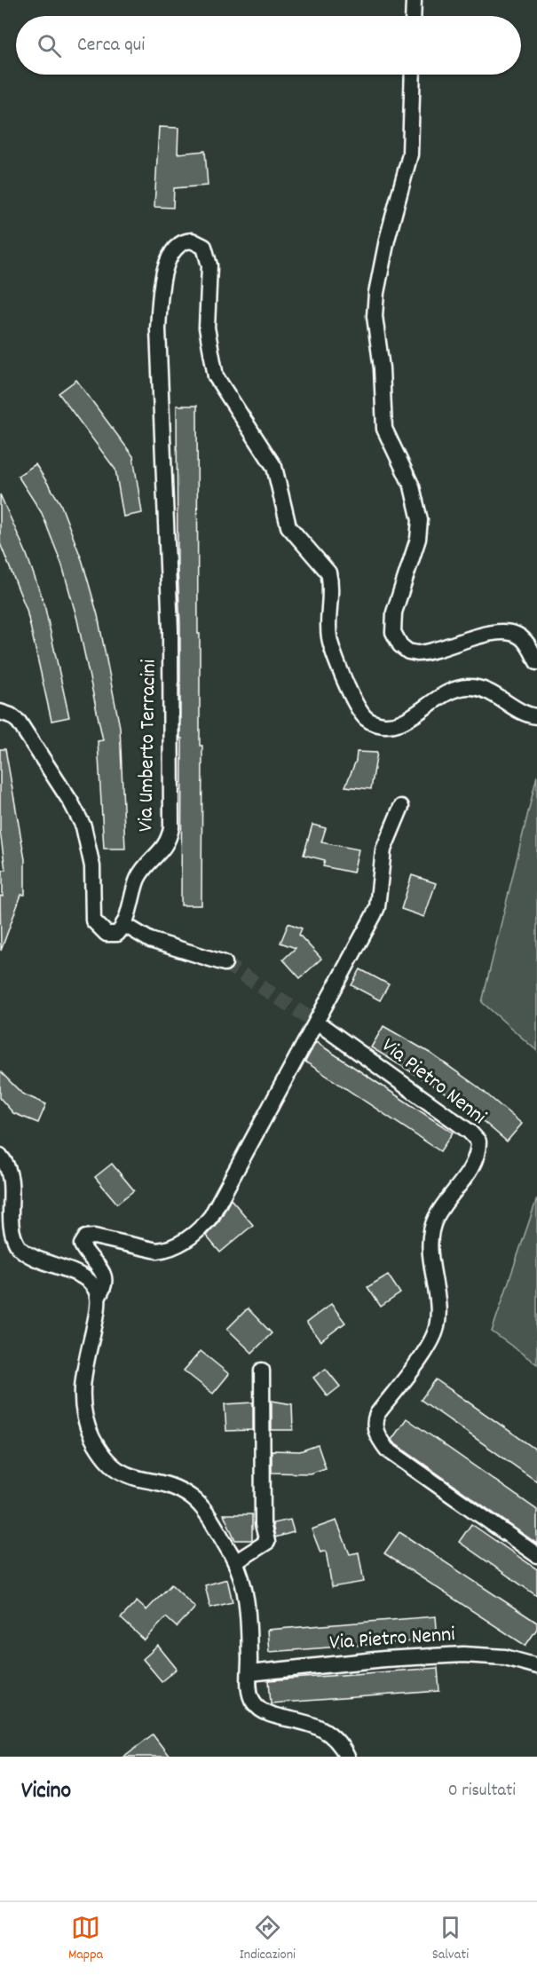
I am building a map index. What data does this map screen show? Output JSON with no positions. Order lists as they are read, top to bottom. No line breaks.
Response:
{"streets":{"street":["Via Umberto Terracini","Via Pietro Nenni"]},"page":{"search":"Cerca qui","heading":["Vicino","0 risultati"],"nav":["Mappa","Indicazioni","Salvati"]}}
